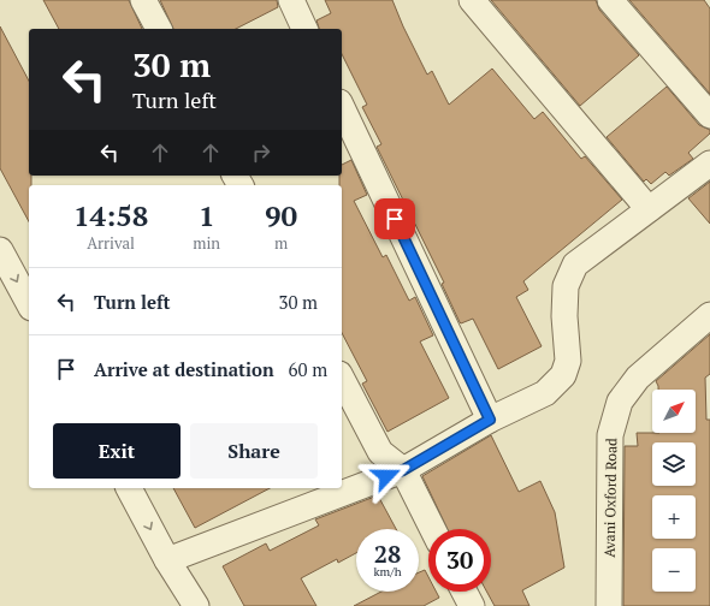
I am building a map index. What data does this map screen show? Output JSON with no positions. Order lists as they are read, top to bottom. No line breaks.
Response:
{"streets":{"street":["Avani Oxford Road"]},"north":"top right","page":{"turn":["30 m","Turn left"],"eta":["14:58","Arrival","1","min","90","m"],"list":[{"name":"Turn left","value":"30 m"},{"name":"Arrive at destination","value":"60 m"}],"map_buttons":["+","−"],"buttons":["Exit","Share"],"speed":"28 km/h","limit":"30"}}
